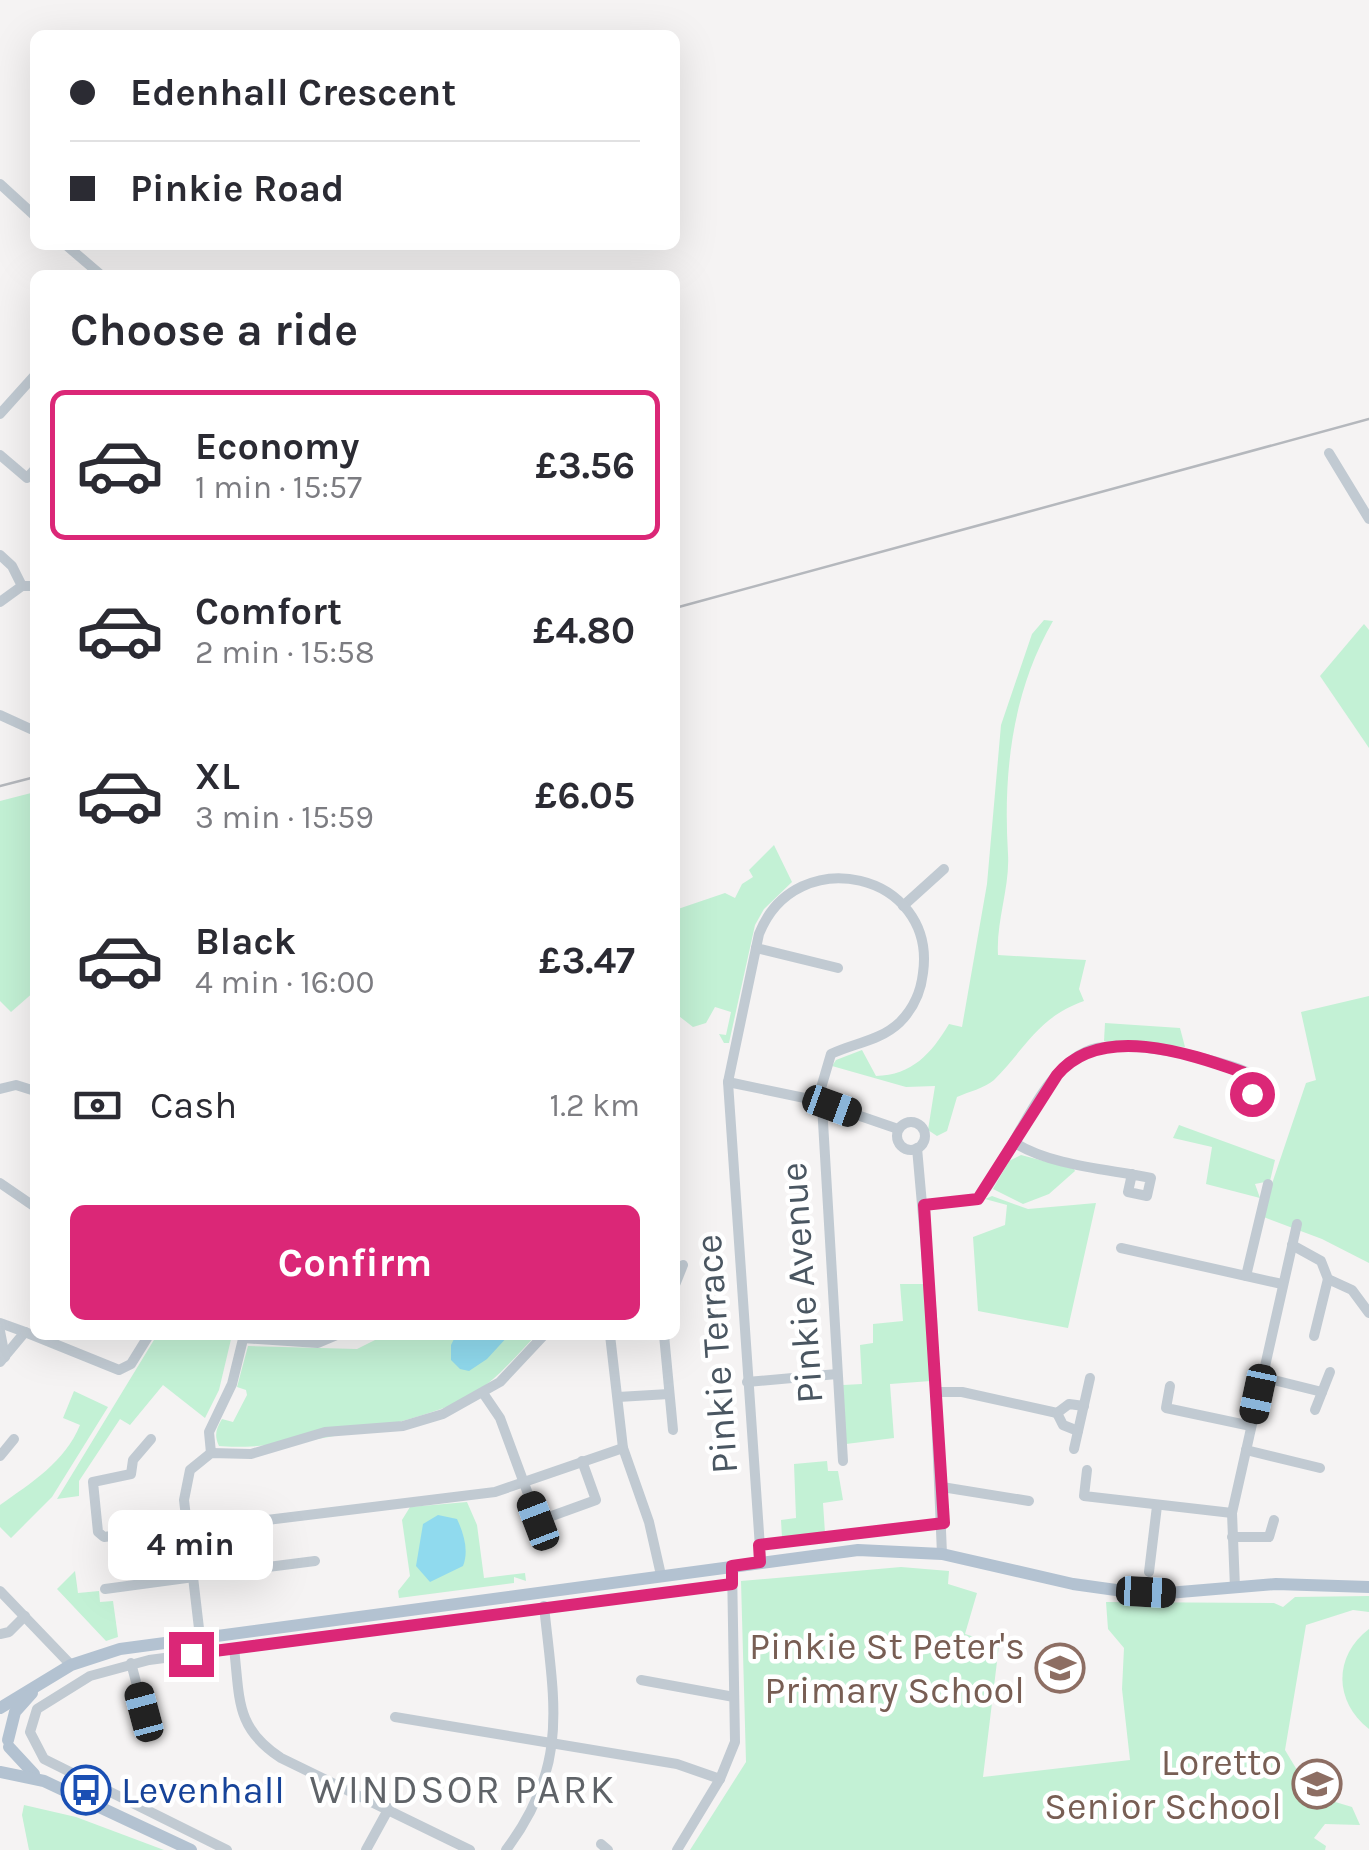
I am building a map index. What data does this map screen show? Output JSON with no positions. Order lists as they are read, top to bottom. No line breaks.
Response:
{"streets":{"street":["Pinkie Avenue","Pinkie Terrace"]},"crossings":[["Pinkie Avenue","Pinkie Terrace"]],"districts":["WINDSOR PARK"],"places":{"school or university":["Pinkie St Peter's Primary School","Loretto Senior School"],"bus stop":["Levenhall"]},"page":{"banner":["Edenhall Crescent","Pinkie Road"],"heading":"Choose a ride","list":[{"name":"Economy","note":"1 min · 15:57","value":"£3.56"},{"name":"Comfort","note":"2 min · 15:58","value":"£4.80"},{"name":"XL","note":"3 min · 15:59","value":"£6.05"},{"name":"Black","note":"4 min · 16:00","value":"£3.47"}],"pay":["Cash","1.2 km"],"buttons":"Confirm","bubble":"4 min"}}
